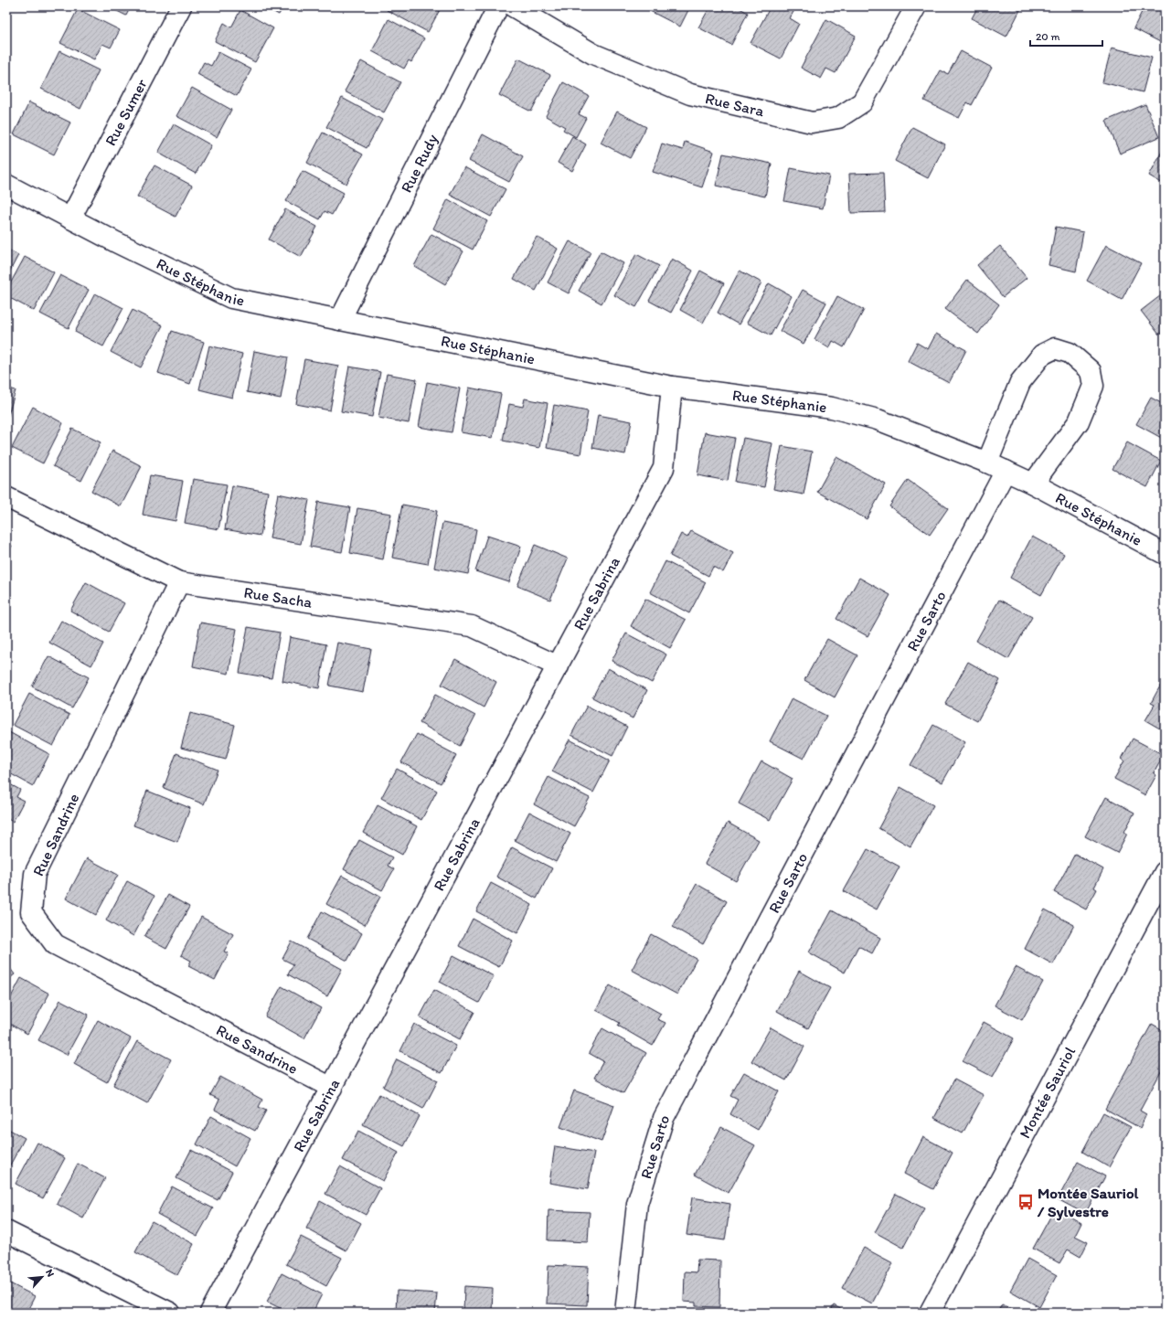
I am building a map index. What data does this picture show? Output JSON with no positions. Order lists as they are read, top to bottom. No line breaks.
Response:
{"streets":{"street":["Rue Sara","Rue Sumer","Rue Rudy","Rue Stéphanie","Rue Sabrina","Rue Sacha","Rue Sarto","Rue Sandrine","Montée Sauriol"]},"crossings":[["Rue Sumer","Rue Stéphanie"],["Rue Rudy","Rue Stéphanie"],["Rue Stéphanie","Rue Sabrina"],["Rue Stéphanie","Rue Sarto"],["Rue Sabrina","Rue Sacha"],["Rue Sabrina","Rue Sandrine"],["Rue Sacha","Rue Sandrine"]],"places":{"bus stop":["Montée Sauriol / Sylvestre"]},"scale_bar":"20 m","north":"top right"}
